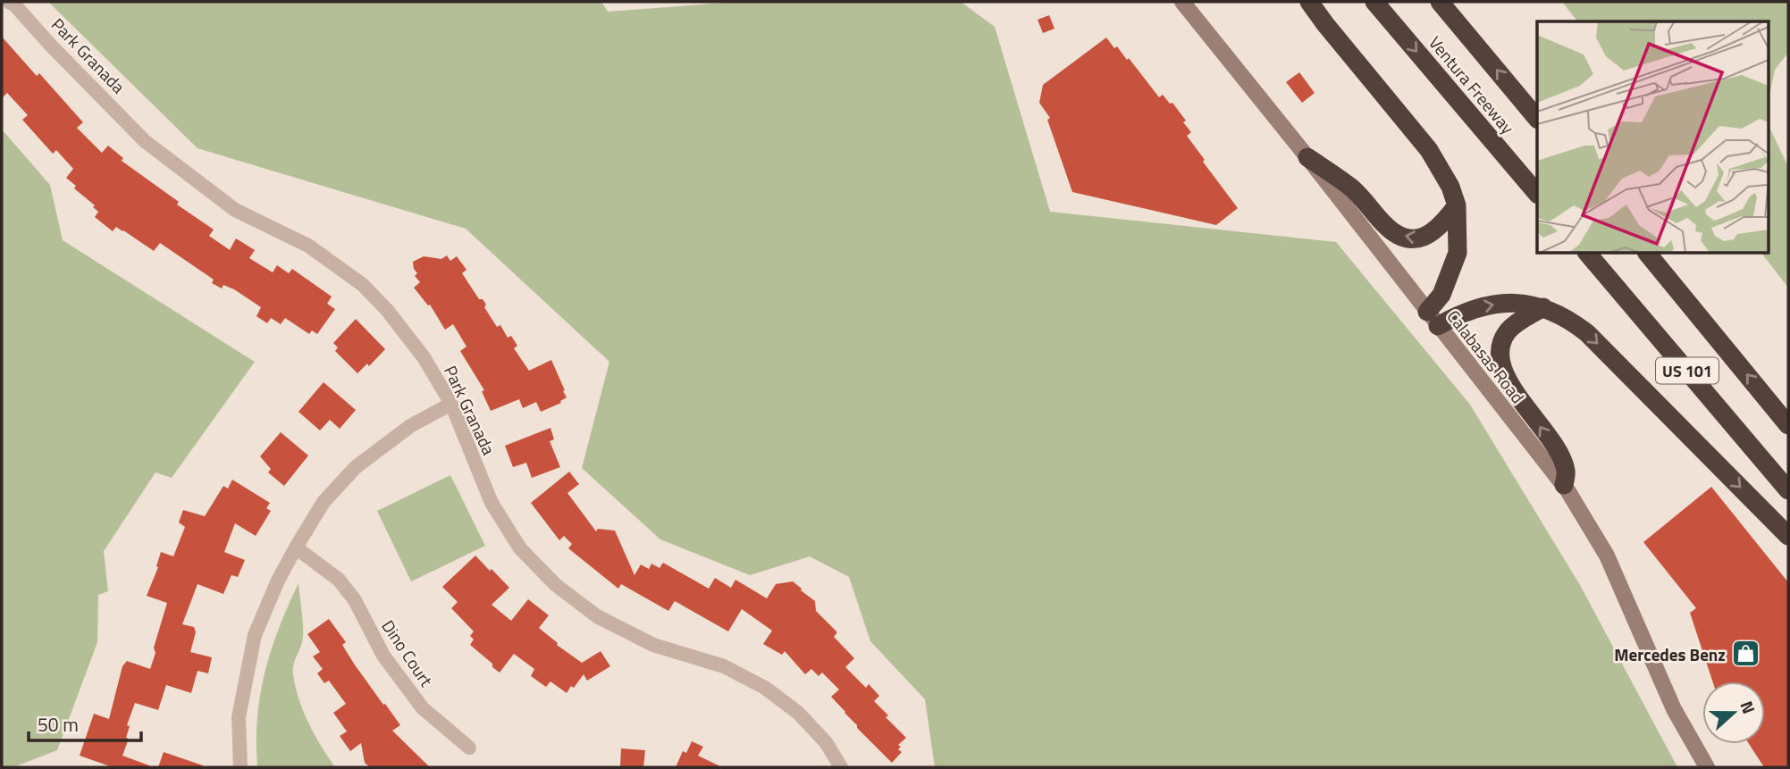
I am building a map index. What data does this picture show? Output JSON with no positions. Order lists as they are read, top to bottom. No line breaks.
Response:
{"streets":{"highway":["Ventura Freeway","US 101"],"main road":["Calabasas Road"],"street":["Park Granada","Dino Court"]},"places":{"shop":["Mercedes Benz"]},"scale_bar":"50 m","north":"right"}
